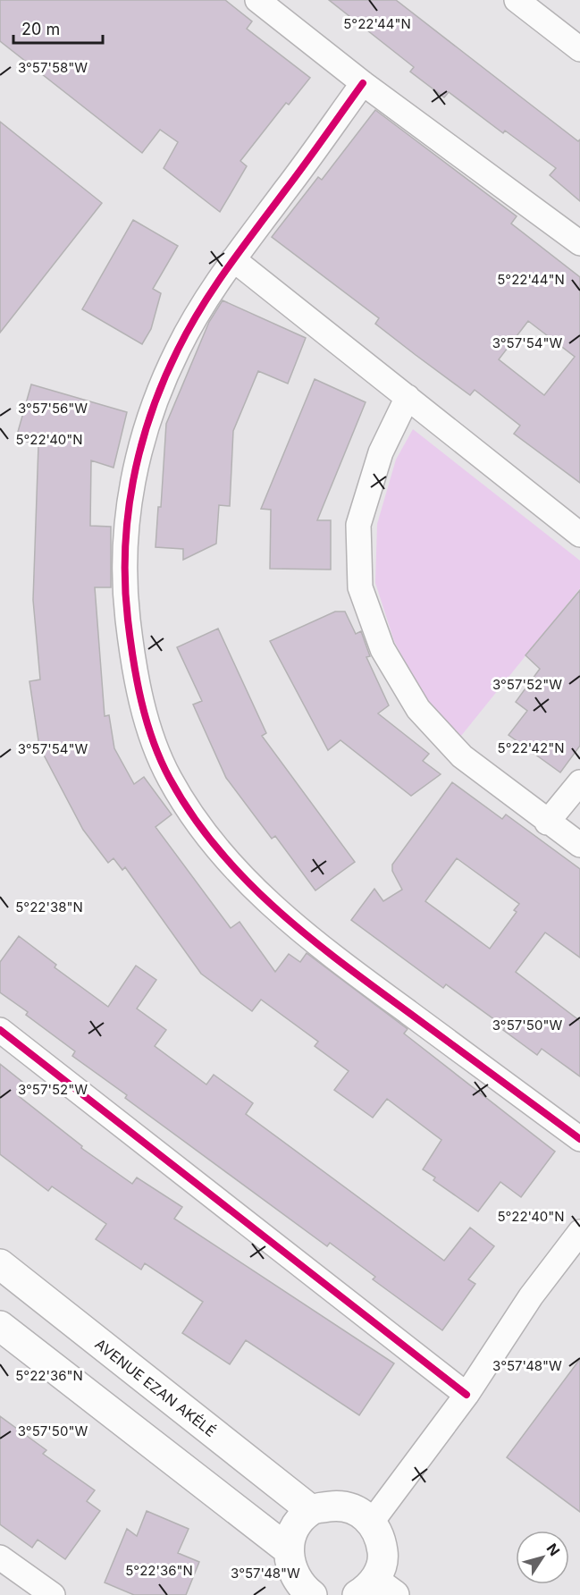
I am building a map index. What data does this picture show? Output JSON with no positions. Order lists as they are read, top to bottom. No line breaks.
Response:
{"streets":{"street":["AVENUE EZAN AKÉLÉ"]},"scale_bar":"20 m","north":"top right","coordinates":["5°22'44\"N","3°57'58\"W","3°57'54\"W","3°57'56\"W","5°22'40\"N","3°57'52\"W","5°22'42\"N","5°22'38\"N","3°57'50\"W","3°57'48\"W","5°22'36\"N"]}
